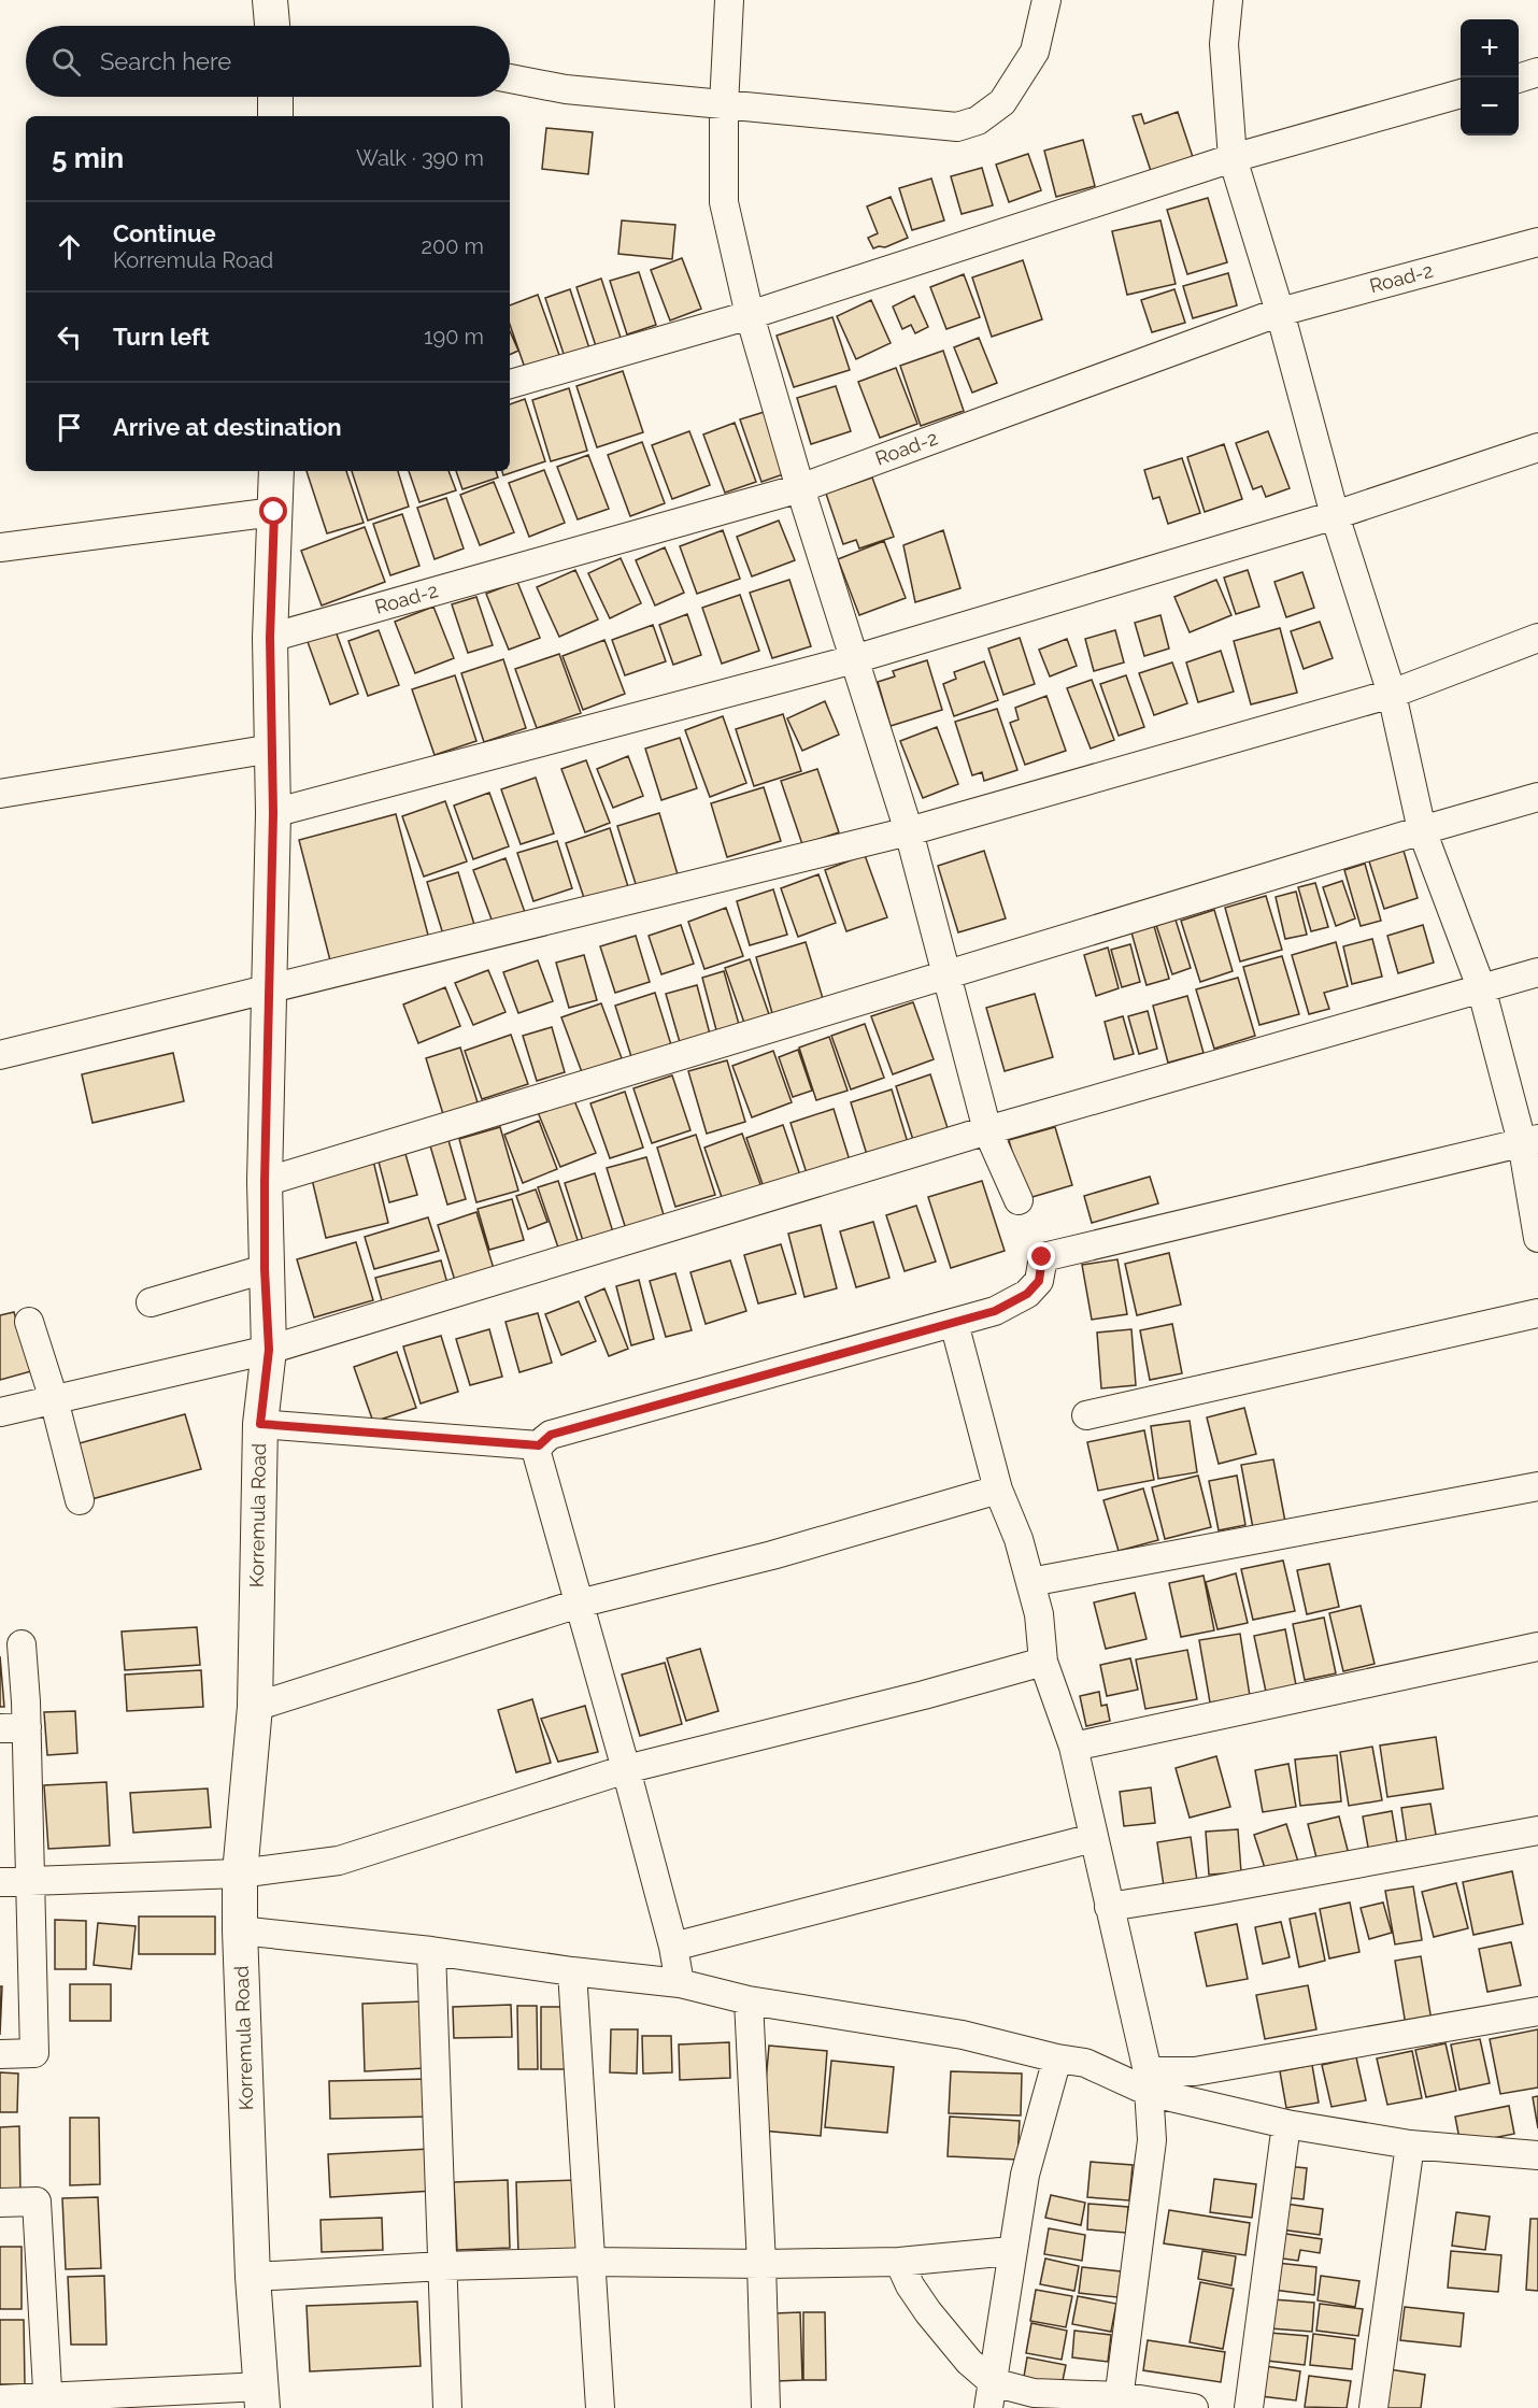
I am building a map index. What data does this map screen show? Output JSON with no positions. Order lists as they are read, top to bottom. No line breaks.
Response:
{"streets":{"street":["Road-2","Korremula Road"]},"crossings":[["Road-2","Korremula Road"]],"page":{"map_buttons":["+","−"],"search":"Search here","heading":["5 min","Walk · 390 m"],"list":[["Continue","Korremula Road","200 m"],["Turn left","190 m"],"Arrive at destination"]}}
